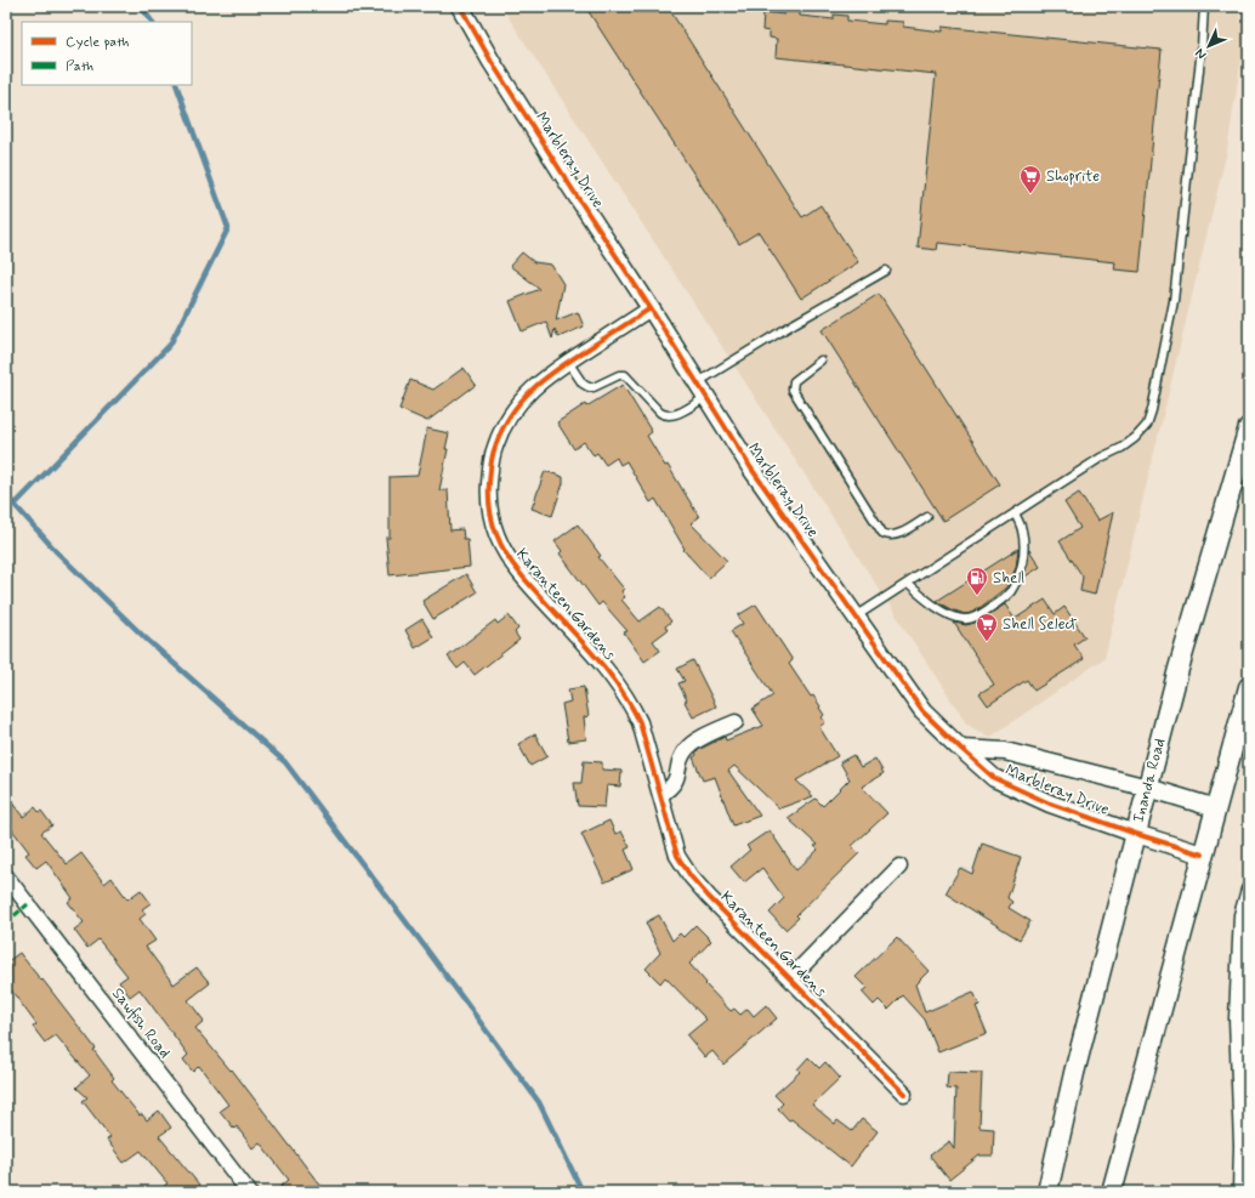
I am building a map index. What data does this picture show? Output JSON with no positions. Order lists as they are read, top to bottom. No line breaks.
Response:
{"streets":{"main road":["Inanda Road"],"street":["Marbleray Drive","Karanteen Gardens","Sawfish Road"]},"crossings":[["Marbleray Drive","Karanteen Gardens"],["Marbleray Drive","Inanda Road"]],"places":{"supermarket":["Shoprite","Shell Select"],"fuel station":["Shell"]},"legend":["Cycle path","Path"],"north":"bottom left"}
